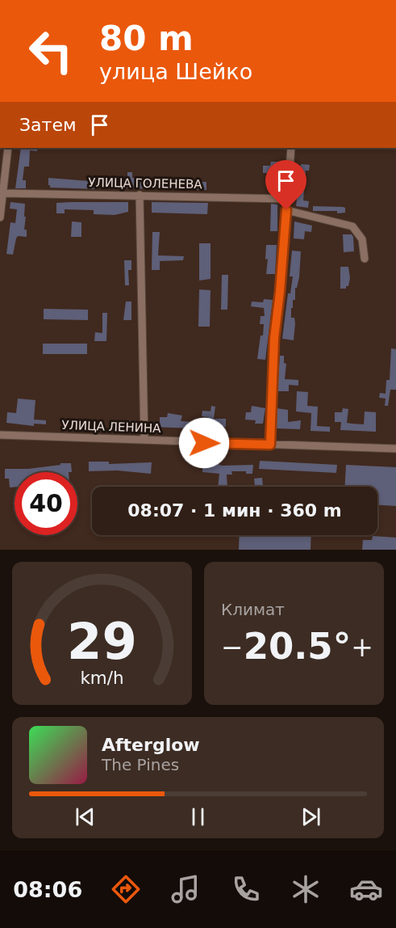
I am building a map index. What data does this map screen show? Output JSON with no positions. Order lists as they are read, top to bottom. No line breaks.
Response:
{"streets":{"street":["УЛИЦА ГОЛЕНЕВА","УЛИЦА ЛЕНИНА"]},"page":{"turn":["80 m","улица Шейко"],"then":"Затем","limit":"40","trip":"08:07 · 1 мин · 360 m","tile":"Климат","heat":["−","20.5°","+"],"song":["Afterglow","The Pines"],"tabs":"08:06","gauge":["29","km/h"]}}
